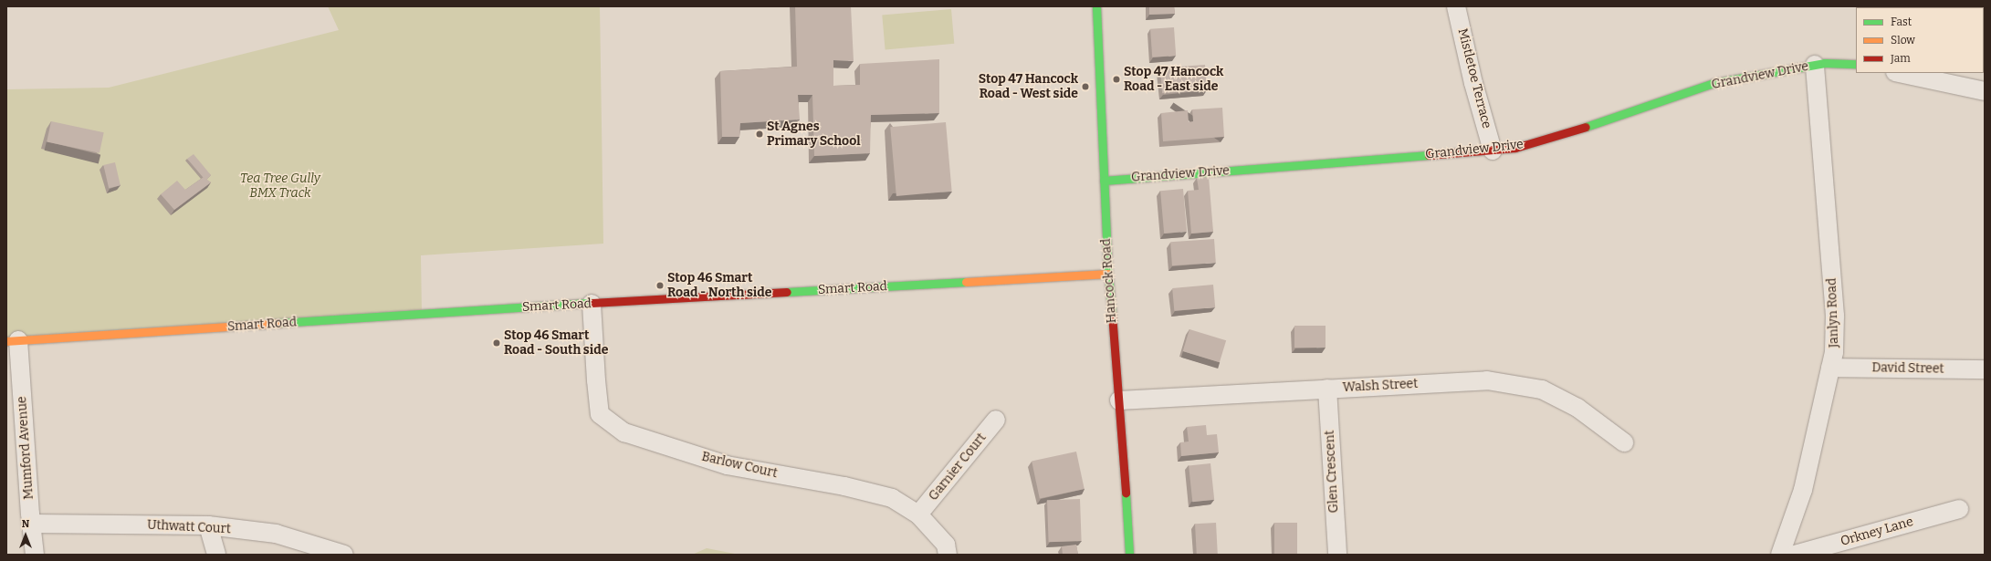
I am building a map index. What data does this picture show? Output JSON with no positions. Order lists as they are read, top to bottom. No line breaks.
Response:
{"streets":{"main road":["Grandview Drive","Hancock Road","Smart Road"],"street":["Mistletoe Terrace","Janlyn Road","David Street","Walsh Street","Mumford Avenue","Barlow Court","Garnier Court","Glen Crescent","Uthwatt Court","Orkney Lane"]},"crossings":[["Grandview Drive","Mistletoe Terrace"],["Grandview Drive","Hancock Road"],["Grandview Drive","Janlyn Road"],["Hancock Road","Smart Road"],["Hancock Road","Walsh Street"],["Smart Road","Mumford Avenue"],["Smart Road","Barlow Court"],["Janlyn Road","David Street"],["Walsh Street","Glen Crescent"],["Mumford Avenue","Uthwatt Court"],["Barlow Court","Garnier Court"]],"parks":["Tea Tree Gully BMX Track"],"places":["Stop 47 Hancock Road - East side","Stop 47 Hancock Road - West side","St Agnes Primary School","Stop 46 Smart Road - North side","Stop 46 Smart Road - South side"],"legend":["Fast","Slow","Jam"],"north":"top"}
